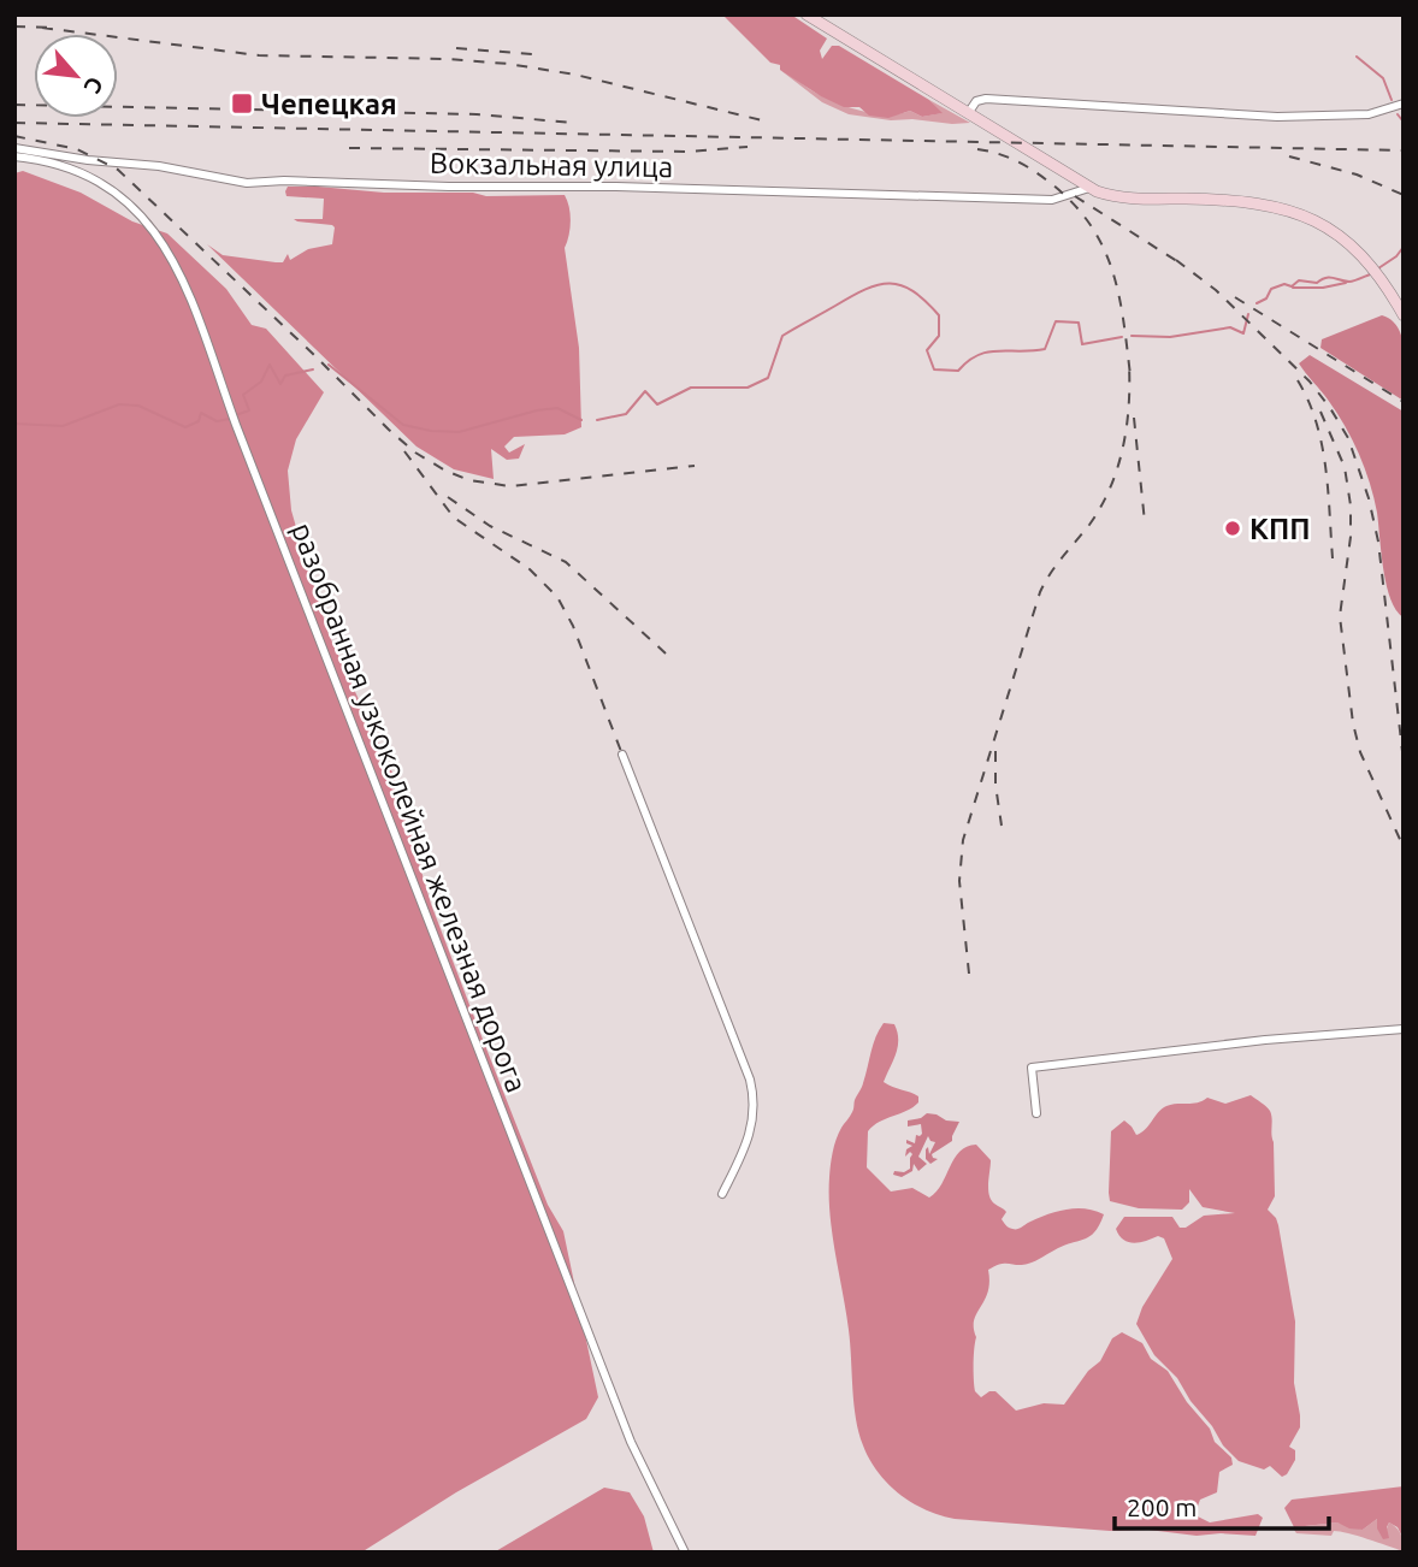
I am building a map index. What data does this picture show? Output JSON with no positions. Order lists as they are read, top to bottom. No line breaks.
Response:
{"streets":{"street":["Вокзальная улица","разобранная узкоколейная железная дорога"]},"places":{"transit":["Чепецкая"],"other":["КПП"]},"scale_bar":"200 m","north":"bottom right"}
